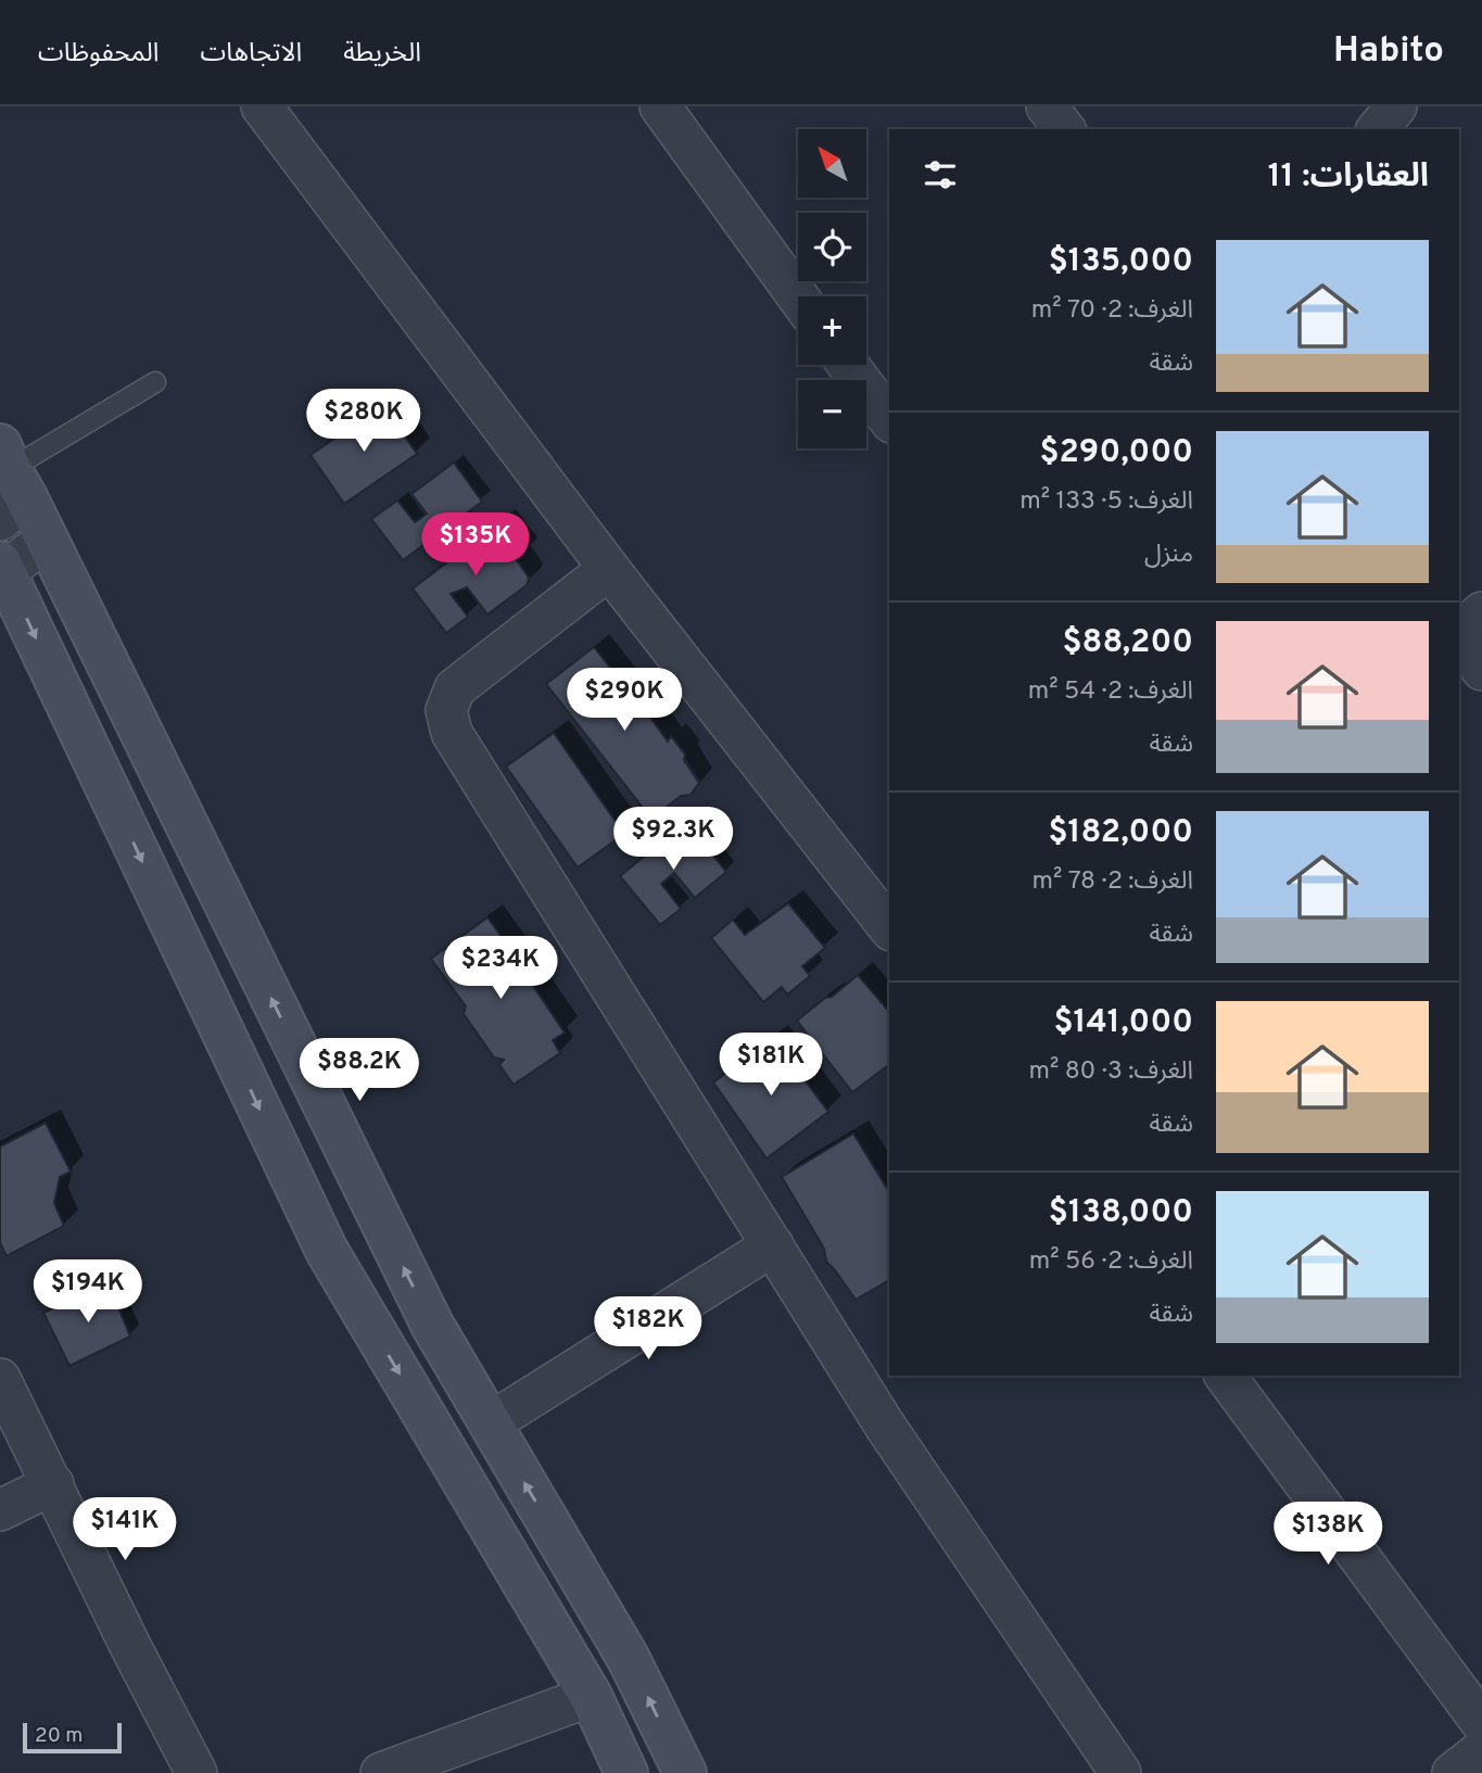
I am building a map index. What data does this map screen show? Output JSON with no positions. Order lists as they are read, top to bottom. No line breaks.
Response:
{"scale_bar":"20 m","north":"top left","page":{"header":"Habito","nav":["الخريطة","الاتجاهات","المحفوظات"],"map_buttons":["+","−"],"heading":"العقارات: 11","list":[{"name":"$135,000","note":"الغرف: 2 · 70 m² · شقة"},{"name":"$290,000","note":"الغرف: 5 · 133 m² · منزل"},{"name":"$88,200","note":"الغرف: 2 · 54 m² · شقة"},{"name":"$182,000","note":"الغرف: 2 · 78 m² · شقة"},{"name":"$141,000","note":"الغرف: 3 · 80 m² · شقة"},{"name":"$138,000","note":"الغرف: 2 · 56 m² · شقة"}],"price":["$280K","$135K","$290K","$92.3K","$234K","$181K","$88.2K","$194K","$182K","$141K","$138K"],"scale":"20 m"}}
